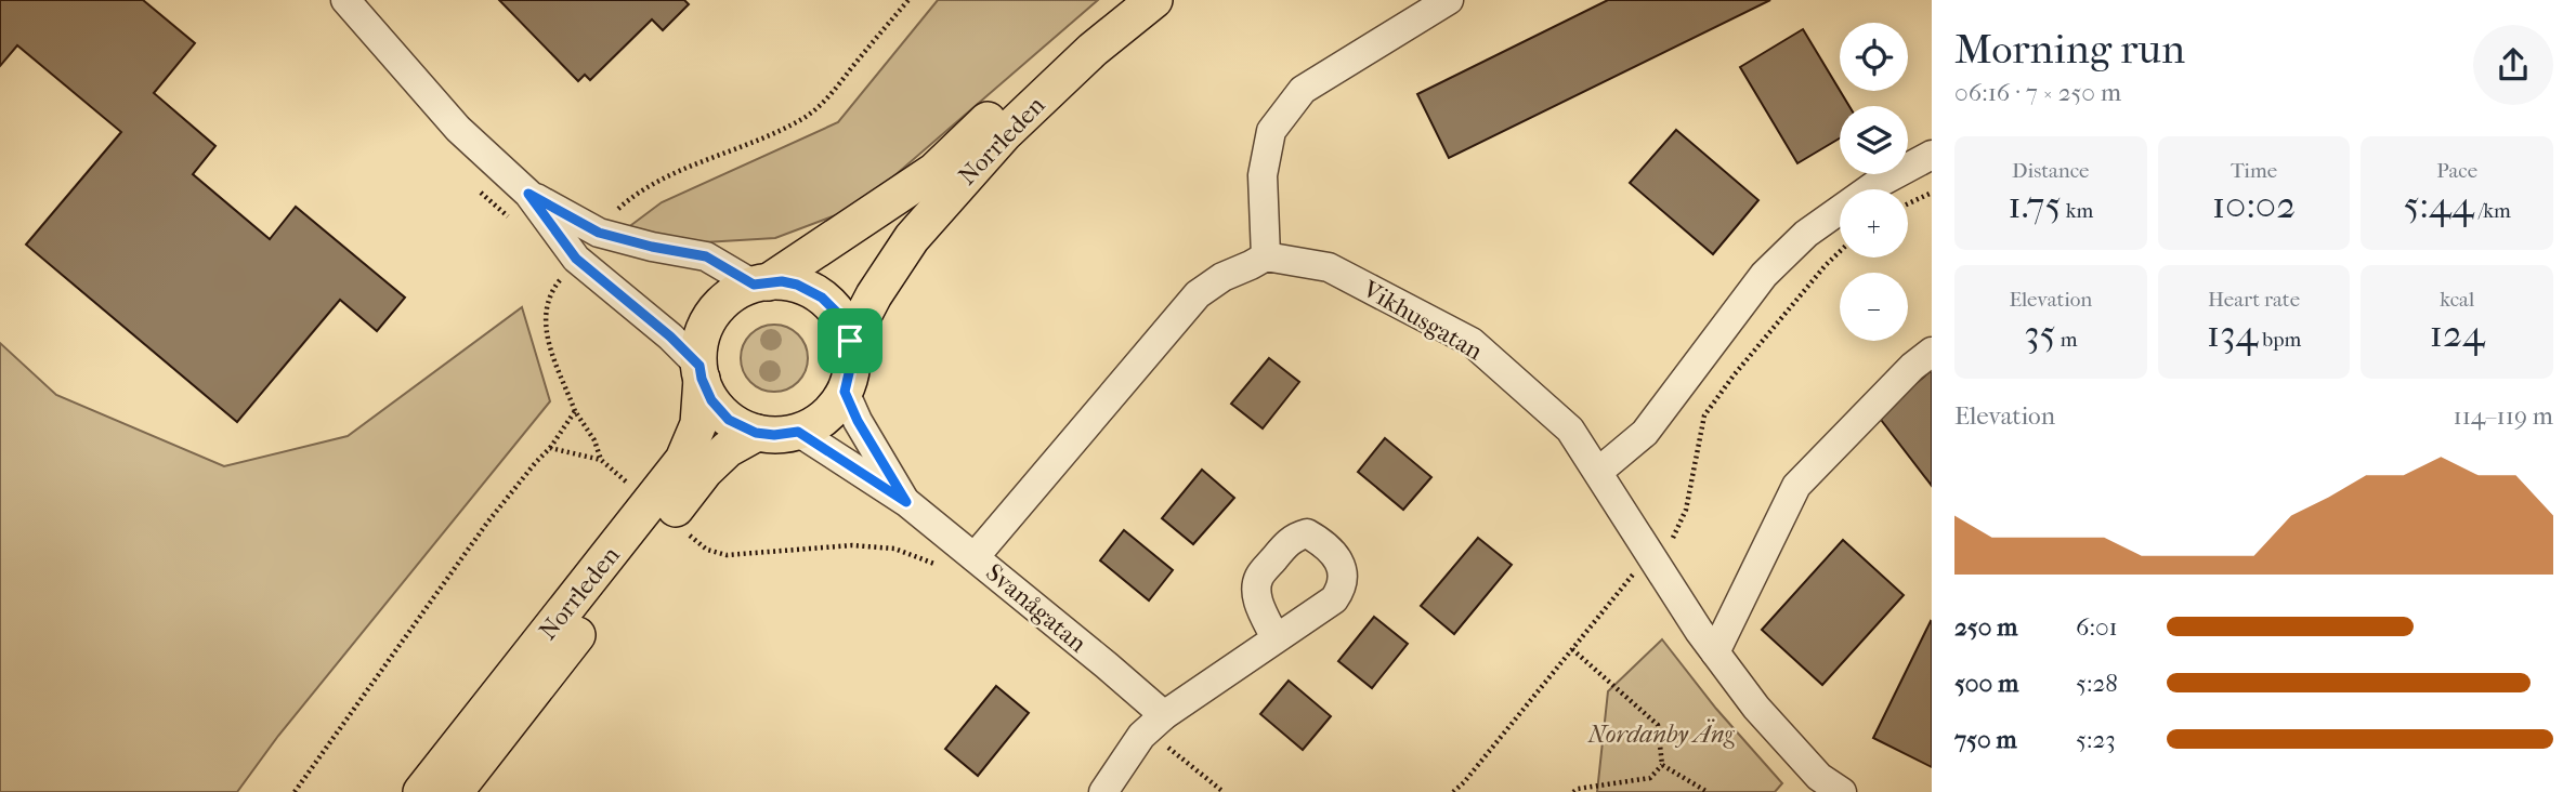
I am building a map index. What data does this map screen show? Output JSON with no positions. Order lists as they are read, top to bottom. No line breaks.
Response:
{"streets":{"main road":["Norrleden"],"street":["Vikhusgatan","Svanågatan"]},"crossings":[["Norrleden","Svanågatan"]],"parks":["Nordanby Äng"],"page":{"heading":["Morning run","06:16 · 7 × 250 m"],"map_buttons":["+","−"],"stats":[["Distance","1.75 km"],["Time","10:02"],["Pace","5:44 /km"],["Elevation","35 m"],["Heart rate","134 bpm"],["kcal","124"]],"chart":["Elevation","114–119 m"],"list":[{"name":"250 m","note":"6:01"},{"name":"500 m","note":"5:28"},{"name":"750 m","note":"5:23"}]}}
